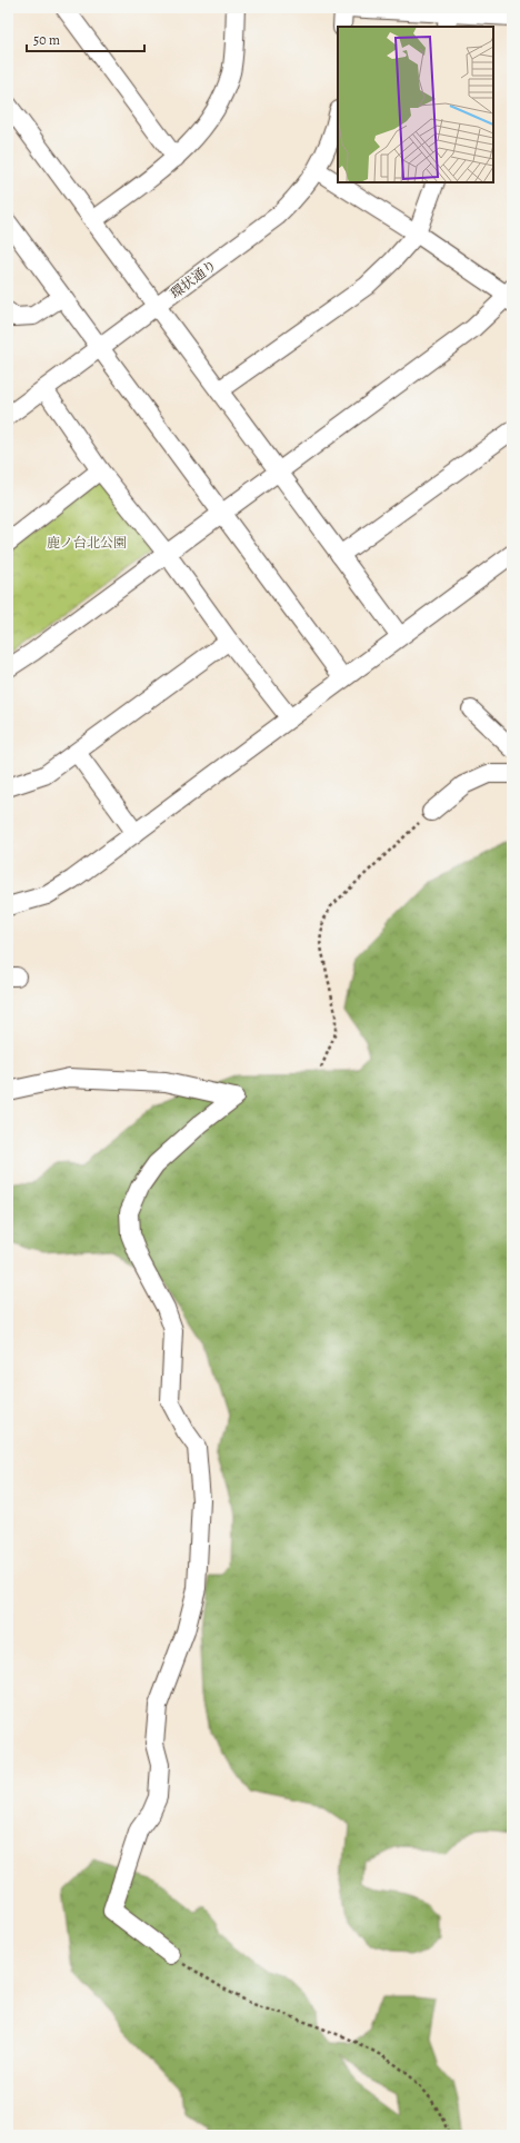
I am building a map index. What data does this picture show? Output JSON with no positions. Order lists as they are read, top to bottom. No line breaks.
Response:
{"streets":{"street":["環状通り"]},"parks":["鹿ノ台北公園"],"scale_bar":"50 m"}
